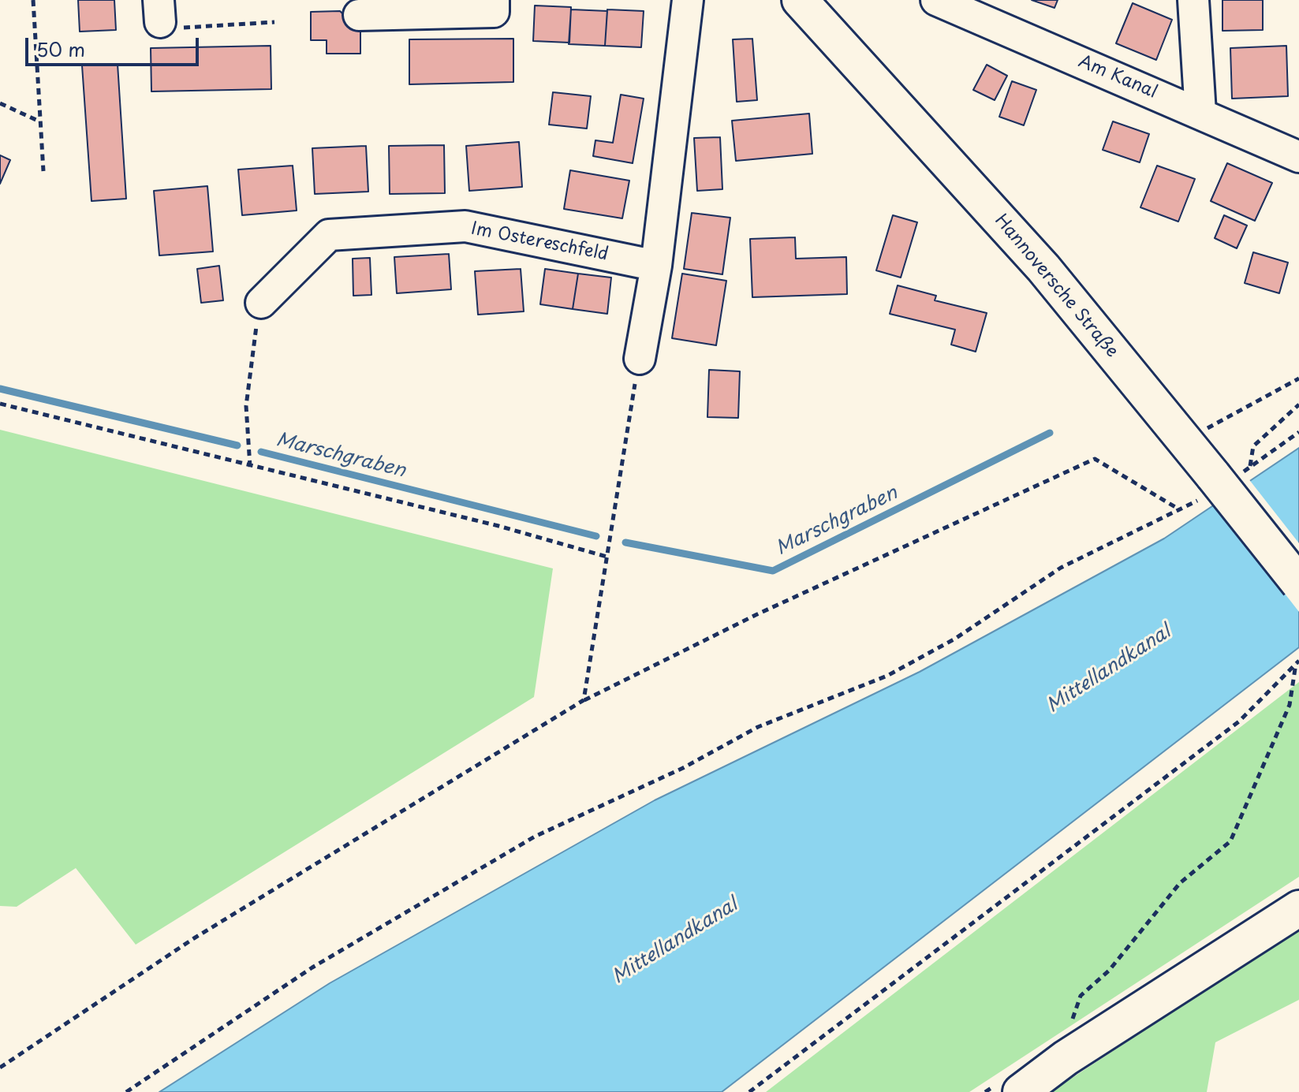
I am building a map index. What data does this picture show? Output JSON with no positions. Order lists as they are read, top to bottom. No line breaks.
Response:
{"streets":{"main road":["Hannoversche Straße"],"street":["Am Kanal","Im Ostereschfeld"]},"water":["Marschgraben","Mittellandkanal"],"scale_bar":"50 m"}
